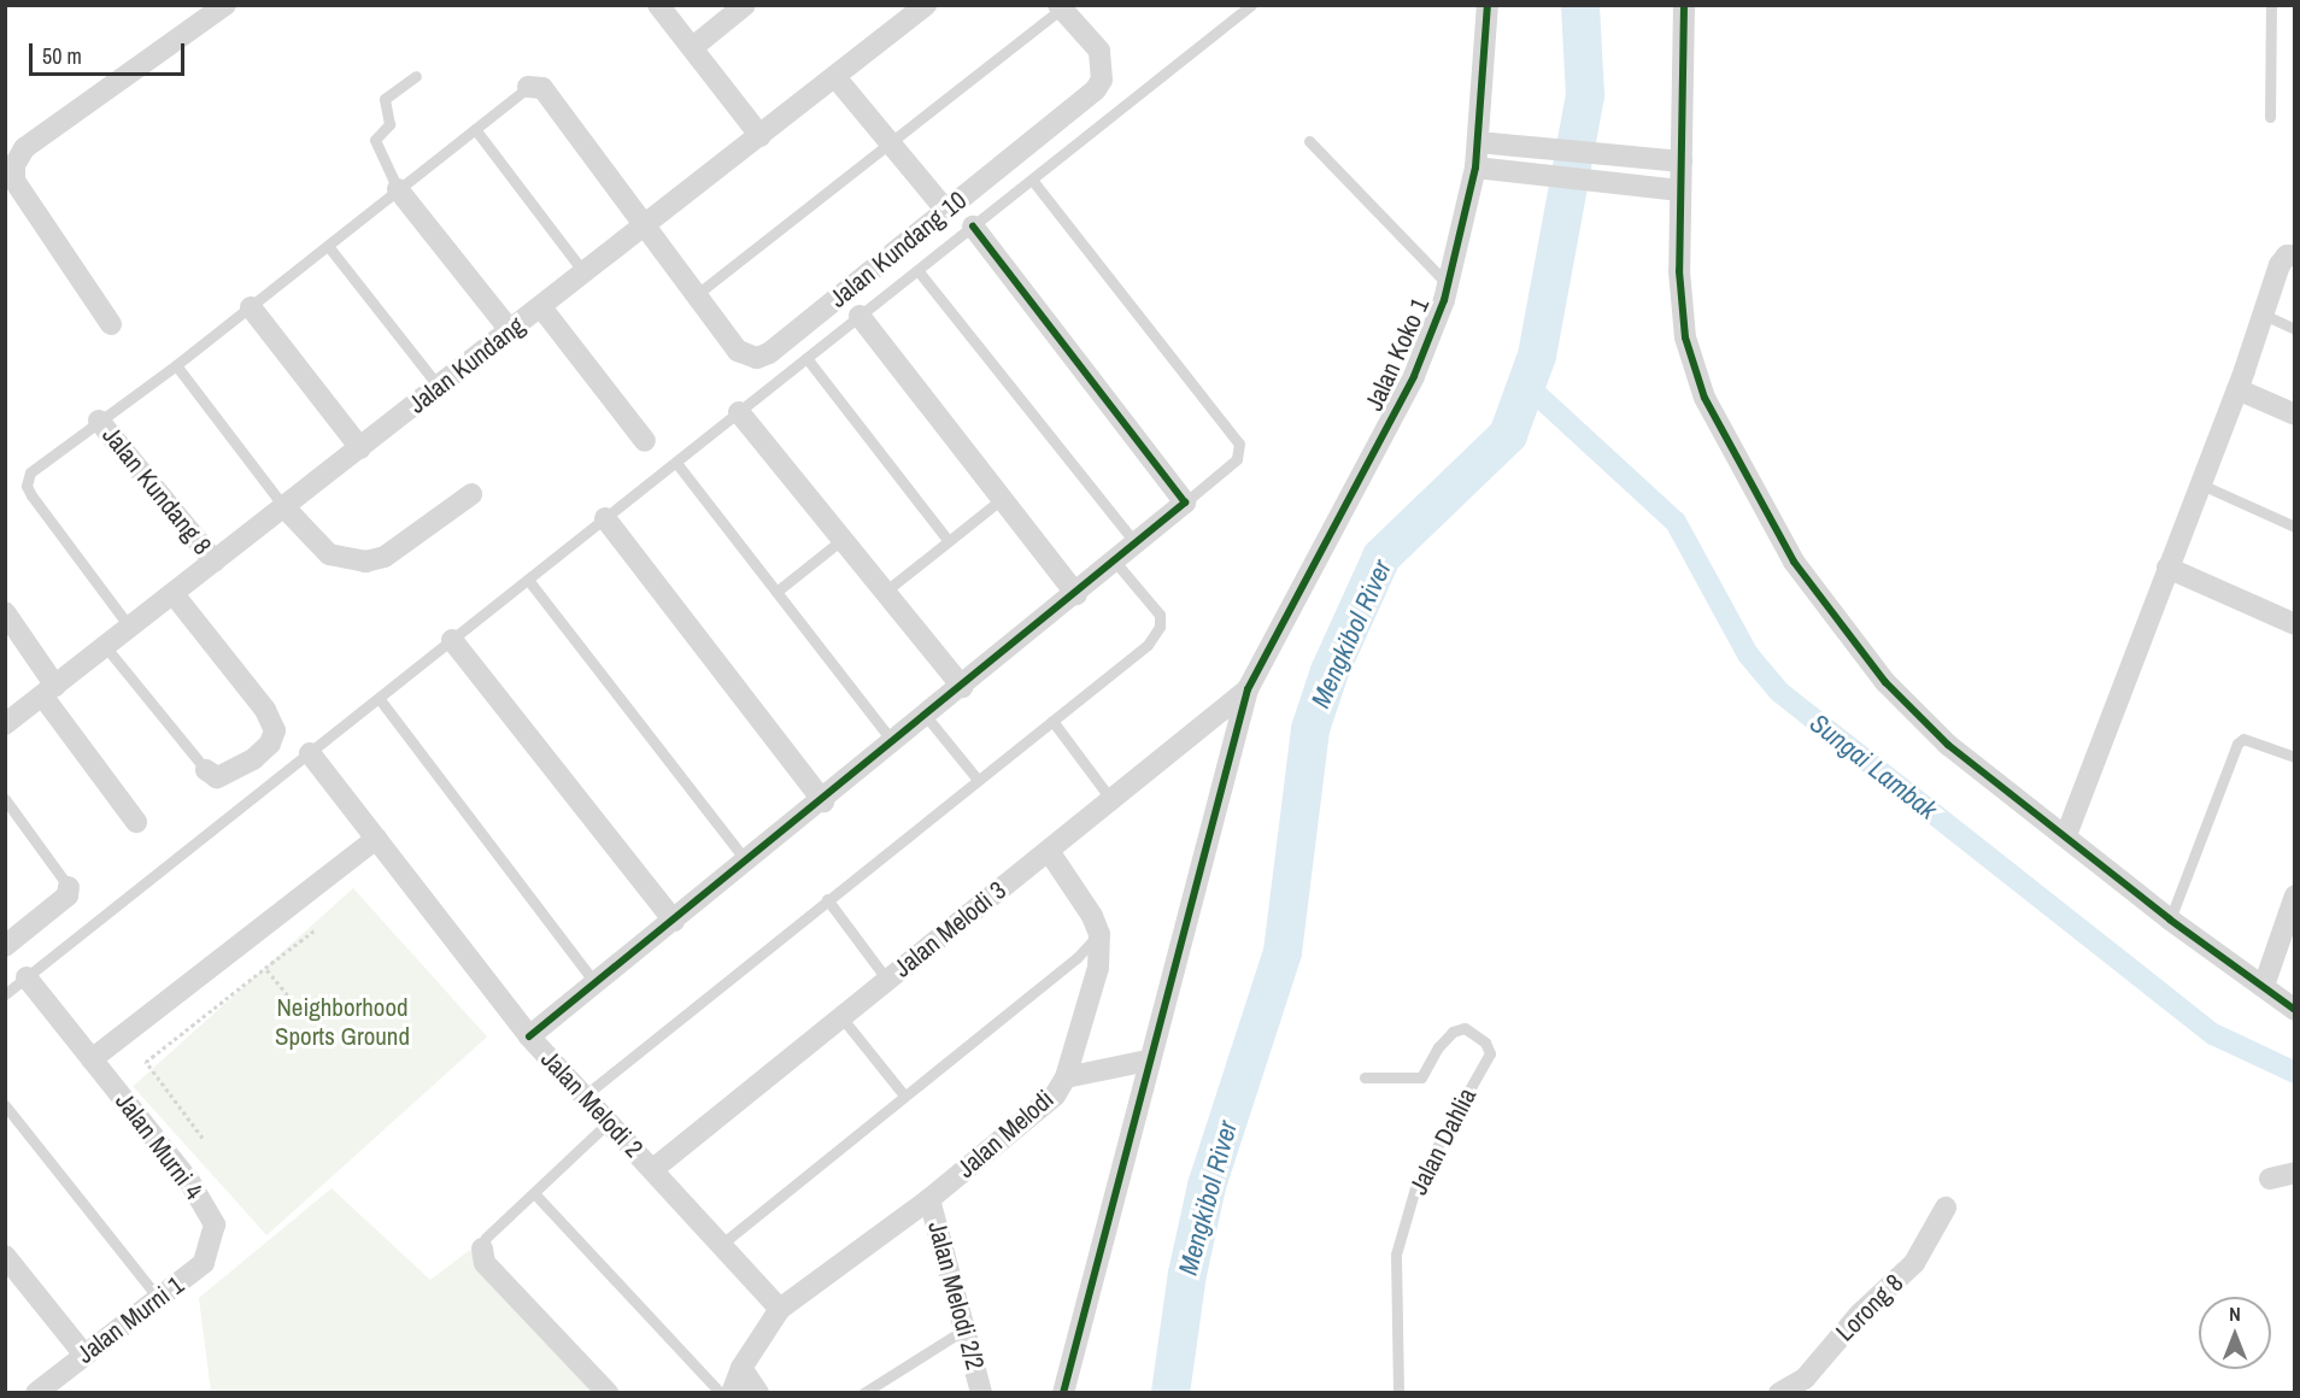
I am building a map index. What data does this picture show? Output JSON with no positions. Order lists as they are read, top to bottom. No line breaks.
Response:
{"streets":{"street":["Jalan Kundang 10","Jalan Koko 1","Jalan Kundang","Jalan Kundang 8","Jalan Melodi 3","Jalan Melodi 2","Jalan Melodi","Jalan Murni 4","Jalan Melodi 2/2","Lorong 8","Jalan Murni 1"],"lane":["Jalan Dahlia"]},"crossings":[["Jalan Kundang 10","Jalan Kundang"],["Jalan Koko 1","Jalan Melodi 3"],["Jalan Kundang","Jalan Kundang 8"],["Jalan Melodi 3","Jalan Melodi 2"],["Jalan Melodi 2","Jalan Melodi"],["Jalan Melodi","Jalan Melodi 2/2"],["Jalan Murni 4","Jalan Murni 1"]],"water":["Mengkibol River","Sungai Lambak"],"parks":["Neighborhood Sports Ground"],"scale_bar":"50 m","north":"top"}
